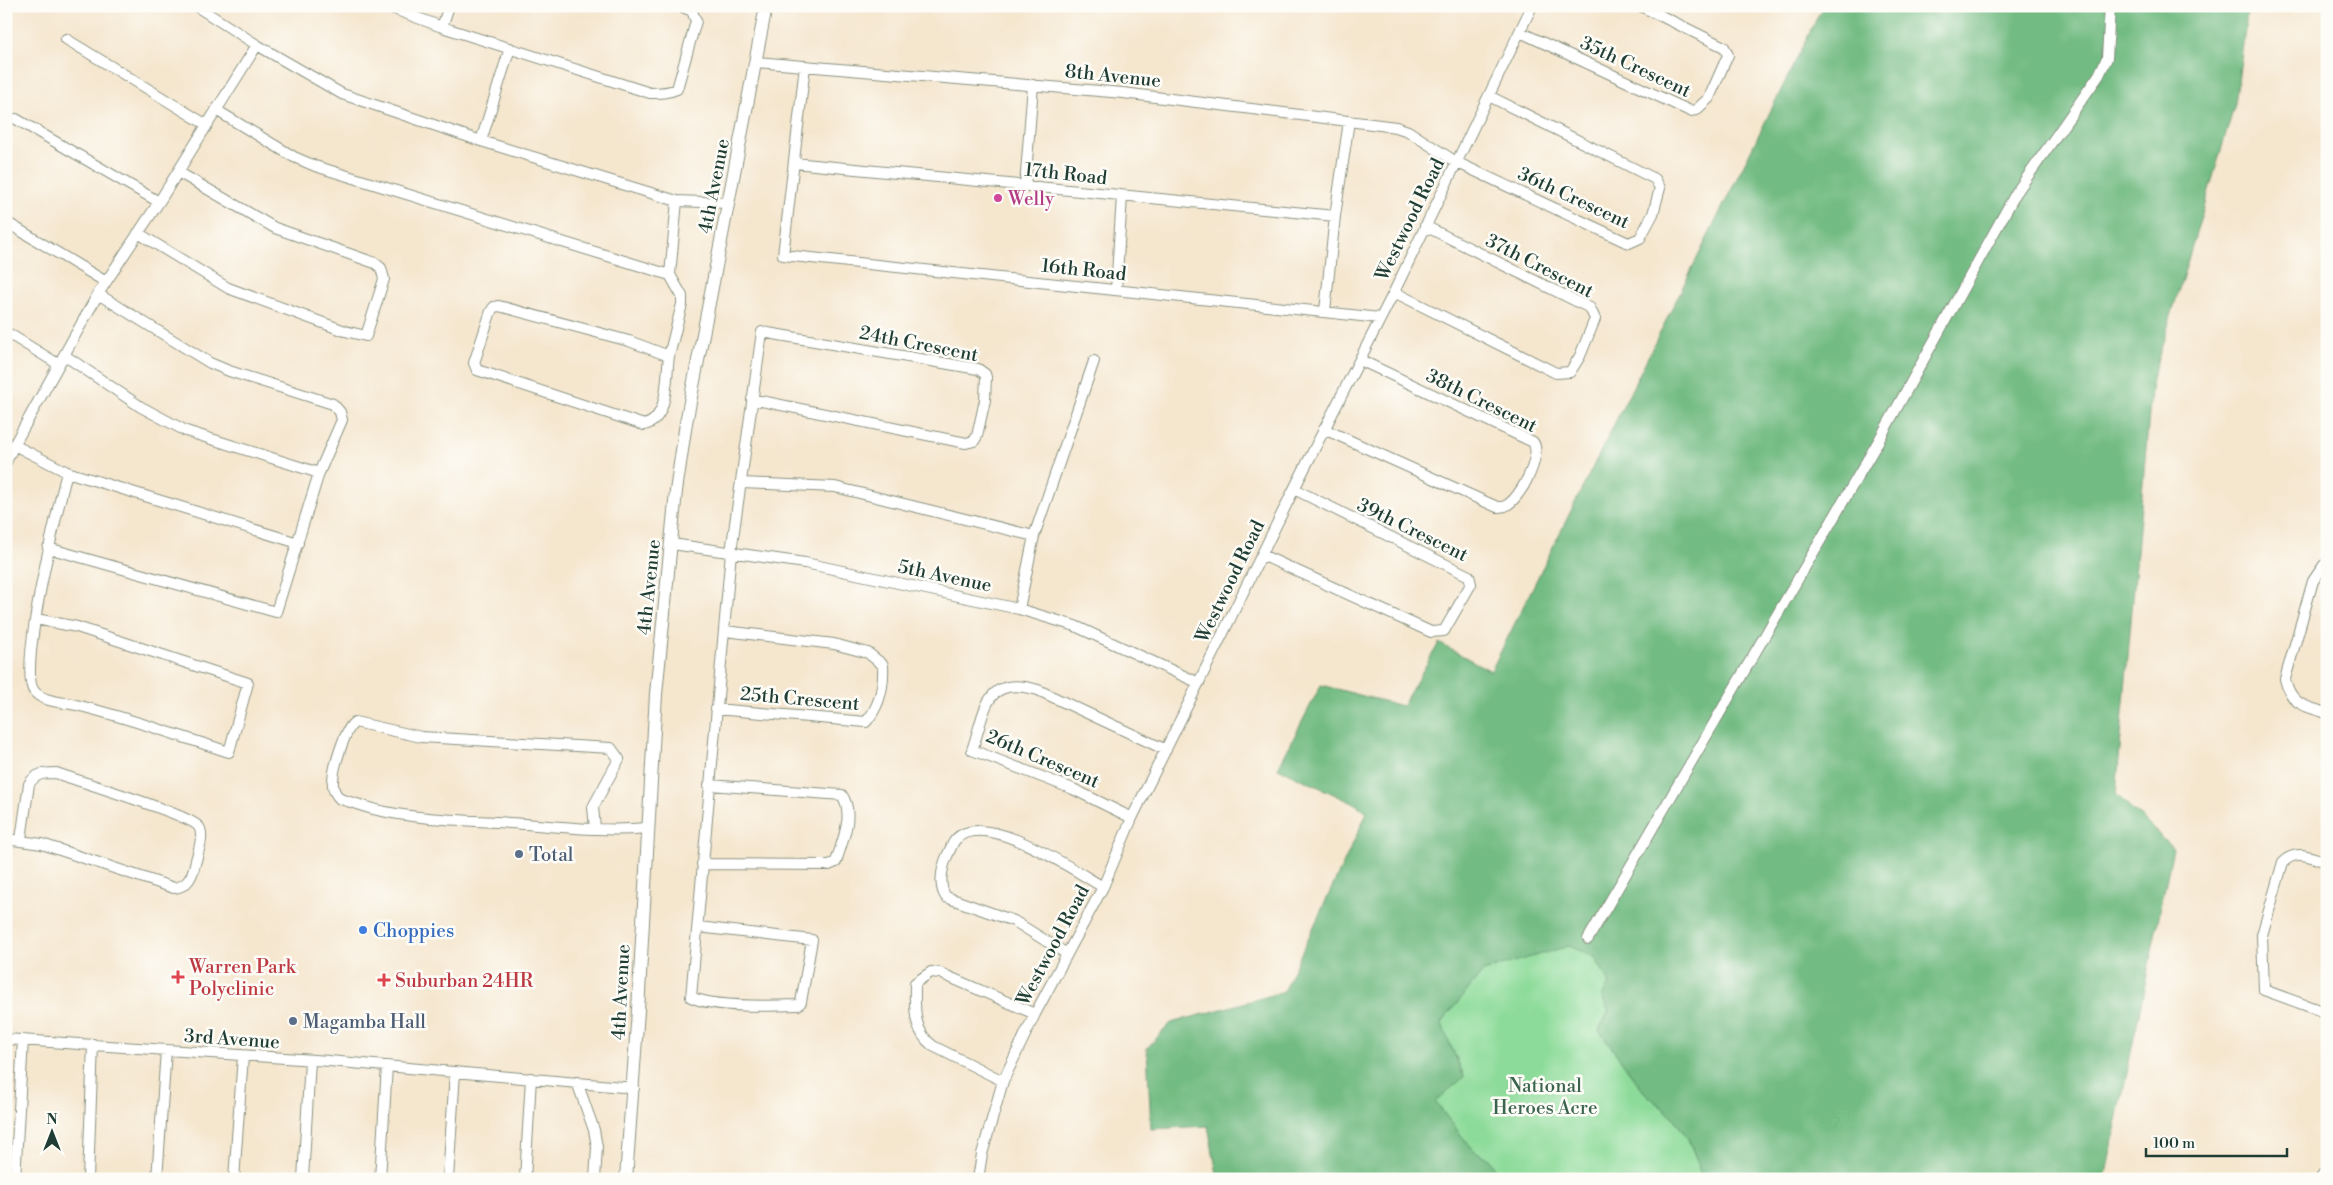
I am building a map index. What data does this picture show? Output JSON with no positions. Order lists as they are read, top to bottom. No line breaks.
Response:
{"streets":{"street":["35th Crescent","8th Avenue","17th Road","4th Avenue","36th Crescent","Westwood Road","37th Crescent","16th Road","24th Crescent","38th Crescent","39th Crescent","5th Avenue","25th Crescent","26th Crescent","3rd Avenue"]},"crossings":[["35th Crescent","Westwood Road"],["8th Avenue","4th Avenue"],["8th Avenue","36th Crescent"],["8th Avenue","Westwood Road"],["17th Road","16th Road"],["4th Avenue","5th Avenue"],["4th Avenue","3rd Avenue"],["36th Crescent","Westwood Road"],["Westwood Road","37th Crescent"],["Westwood Road","16th Road"],["Westwood Road","38th Crescent"],["Westwood Road","39th Crescent"],["Westwood Road","5th Avenue"],["Westwood Road","26th Crescent"]],"parks":["National Heroes Acre"],"places":{"other":["Welly","Total","Choppies","Magamba Hall"],"health":["Warren Park Polyclinic","Suburban 24HR"]},"scale_bar":"100 m","north":"top"}
